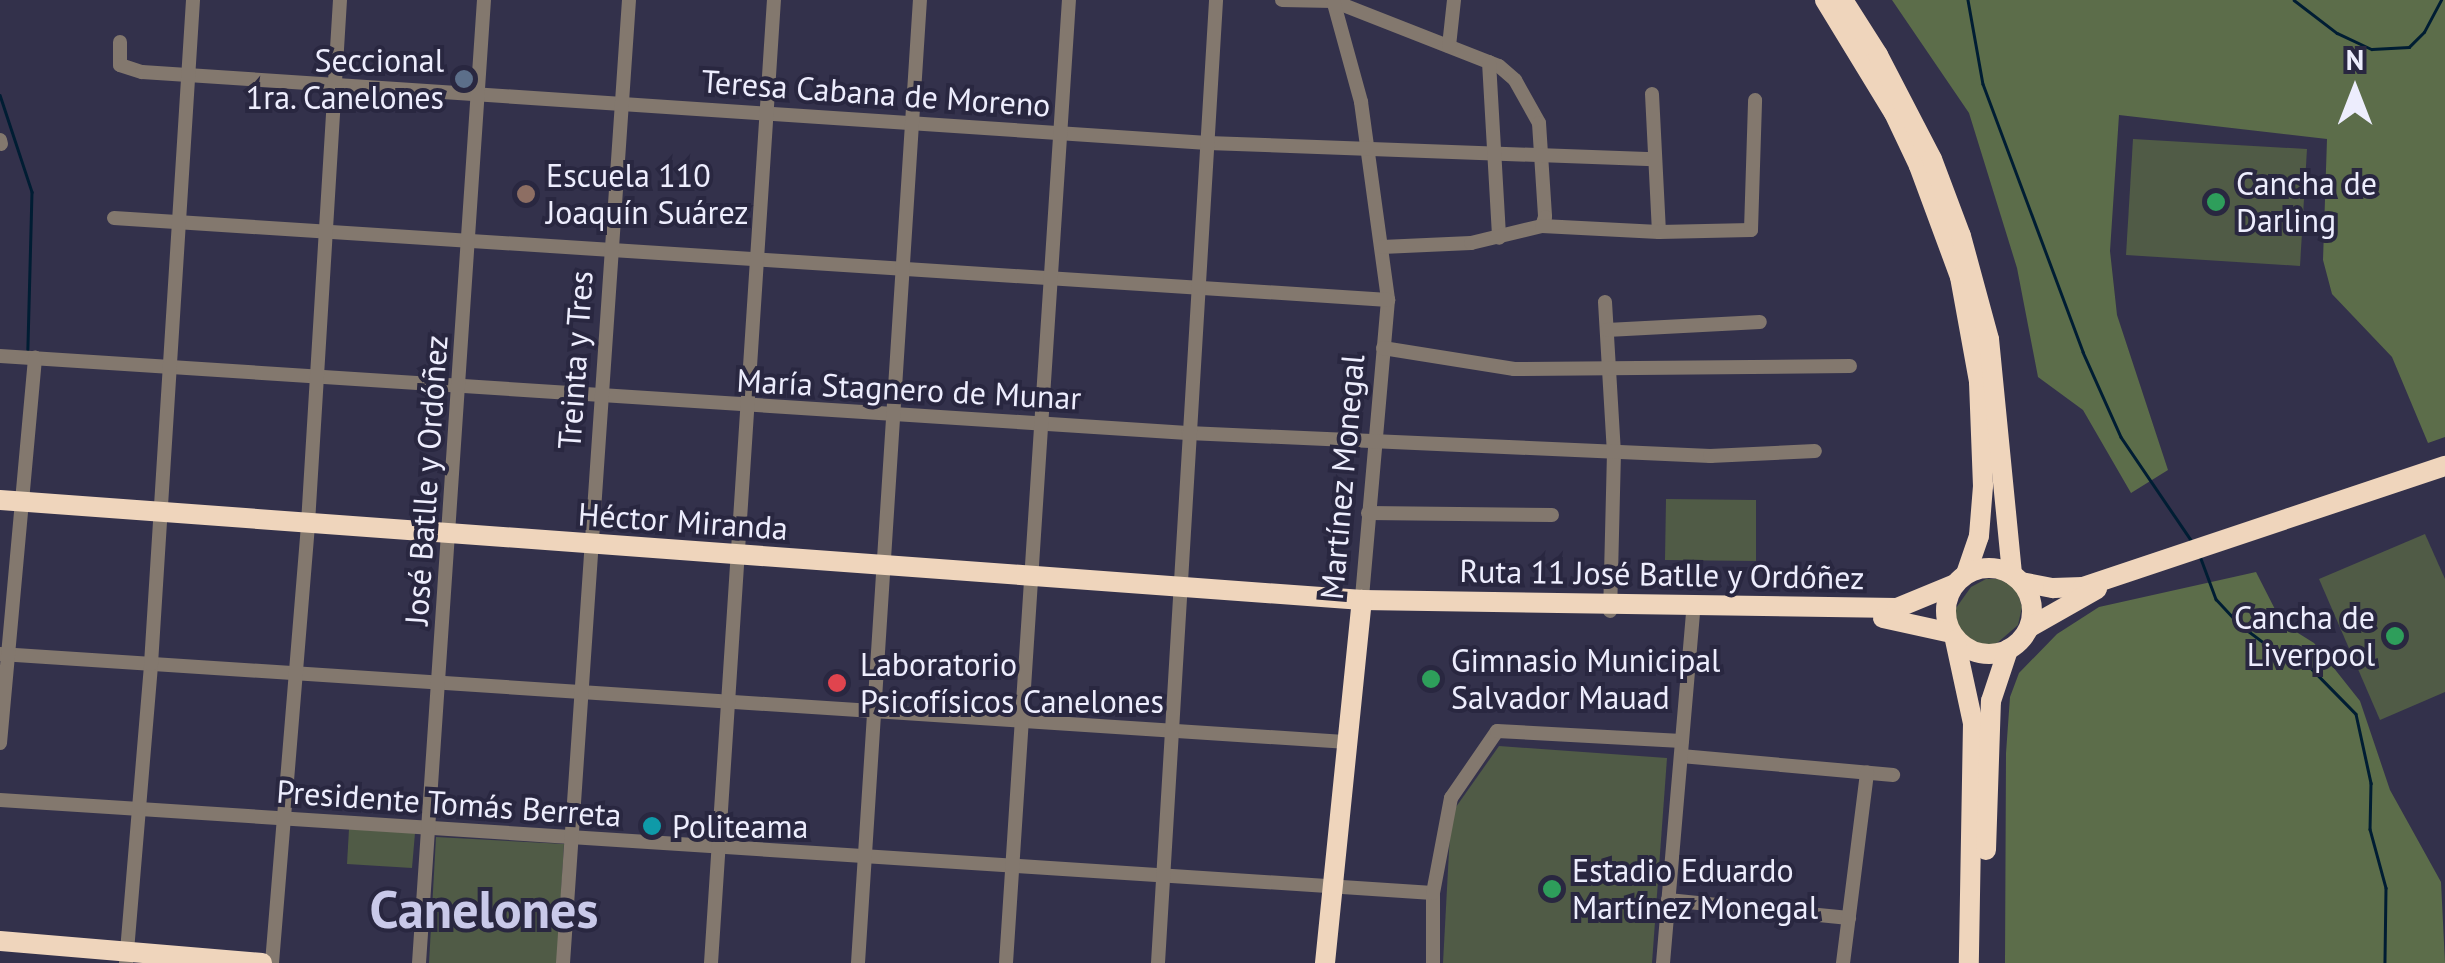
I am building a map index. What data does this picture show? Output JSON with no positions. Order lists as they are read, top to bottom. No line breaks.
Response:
{"streets":{"highway":["Martínez Monegal","Héctor Miranda","Ruta 11 José Batlle y Ordóñez"],"street":["Teresa Cabana de Moreno","Treinta y Tres","María Stagnero de Munar","José Batlle y Ordóñez","Presidente Tomás Berreta"]},"crossings":[["Teresa Cabana de Moreno","Treinta y Tres"],["Teresa Cabana de Moreno","Martínez Monegal"],["Teresa Cabana de Moreno","José Batlle y Ordóñez"],["Treinta y Tres","María Stagnero de Munar"],["Treinta y Tres","Héctor Miranda"],["Treinta y Tres","Presidente Tomás Berreta"],["María Stagnero de Munar","Martínez Monegal"],["María Stagnero de Munar","José Batlle y Ordóñez"],["Martínez Monegal","Héctor Miranda"],["Martínez Monegal","Ruta 11 José Batlle y Ordóñez"],["Martínez Monegal","Presidente Tomás Berreta"],["José Batlle y Ordóñez","Héctor Miranda"],["José Batlle y Ordóñez","Presidente Tomás Berreta"],["Héctor Miranda","Ruta 11 José Batlle y Ordóñez"]],"districts":["Canelones"],"places":["Seccional 1ra. Canelones","Escuela 110 Joaquín Suárez","Cancha de Darling","Cancha de Liverpool","Gimnasio Municipal Salvador Mauad","Laboratorio Psicofísicos Canelones","Politeama","Estadio Eduardo Martínez Monegal"],"north":"top"}
